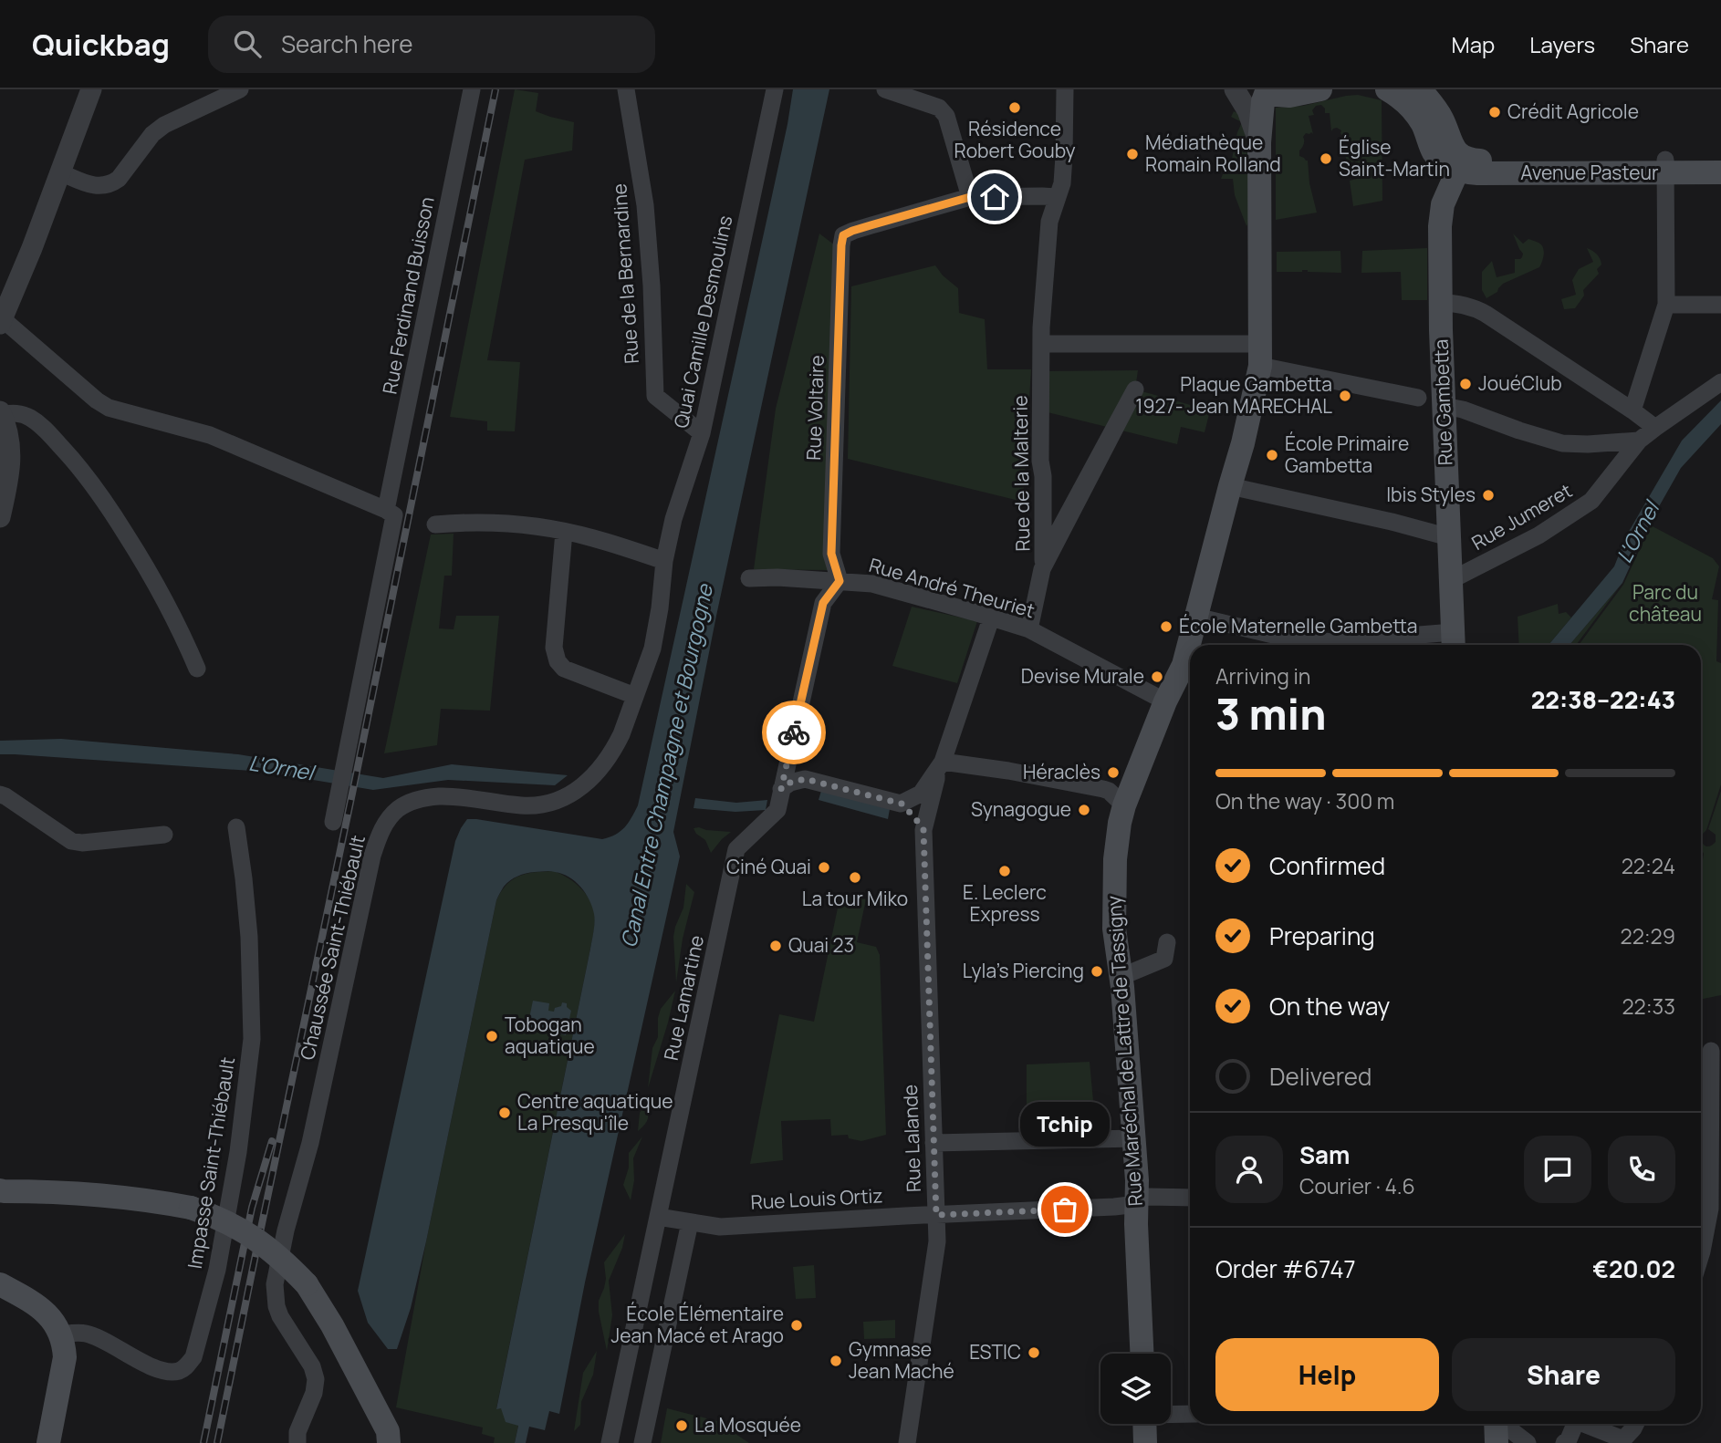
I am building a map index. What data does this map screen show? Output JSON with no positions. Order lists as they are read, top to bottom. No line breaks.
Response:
{"streets":{"main road":["Avenue Pasteur","Rue Gambetta","Rue Maréchal de Lattre de Tassigny"],"street":["Rue de la Bernardine","Rue Ferdinand Buisson","Quai Camille Desmoulins","Rue Voltaire","Rue de la Malterie","Rue Jumeret","Rue André Theuriet","Chaussée Saint-Thiébault","Rue Lamartine","Rue Lalande","Impasse Saint-Thiébault","Rue Louis Ortiz"]},"crossings":[["Avenue Pasteur","Rue Gambetta"],["Rue de la Bernardine","Quai Camille Desmoulins"],["Quai Camille Desmoulins","Chaussée Saint-Thiébault"],["Rue Gambetta","Rue Jumeret"],["Rue Voltaire","Rue André Theuriet"],["Rue Voltaire","Rue Lamartine"],["Rue de la Malterie","Rue André Theuriet"],["Rue André Theuriet","Rue Lamartine"],["Rue André Theuriet","Rue Maréchal de Lattre de Tassigny"],["Rue Lamartine","Rue Louis Ortiz"],["Rue Maréchal de Lattre de Tassigny","Rue Louis Ortiz"],["Rue Lalande","Rue Louis Ortiz"]],"water":["L'Ornel","Canal Entre Champagne et Bourgogne"],"parks":["Parc du château"],"places":["Résidence Robert Gouby","Crédit Agricole","Médiathèque Romain Rolland","Église Saint-Martin","JouéClub","Plaque Gambetta 1927- Jean MARECHAL","École Primaire Gambetta","Ibis Styles","École Maternelle Gambetta","Devise Murale","Héraclès","Synagogue","Ciné Quai","E. Leclerc Express","La tour Miko","Quai 23","Lyla's Piercing","Tobogan aquatique","Centre aquatique La Presqu'île","Tchip","École Élémentaire Jean Macé et Arago","ESTIC","Gymnase Jean Maché","La Mosquée"],"page":{"header":"Quickbag","search":"Search here","nav":["Map","Layers","Share"],"heading":["3 min","Arriving in","22:38–22:43"],"panel":["Sam","Courier · 4.6","Order #6747","€20.02"],"bar":"On the way · 300 m","list":[["Confirmed","22:24"],["Preparing","22:29"],["On the way","22:33"],"Delivered"],"bubble":"Tchip","buttons":["Help","Share"]}}
